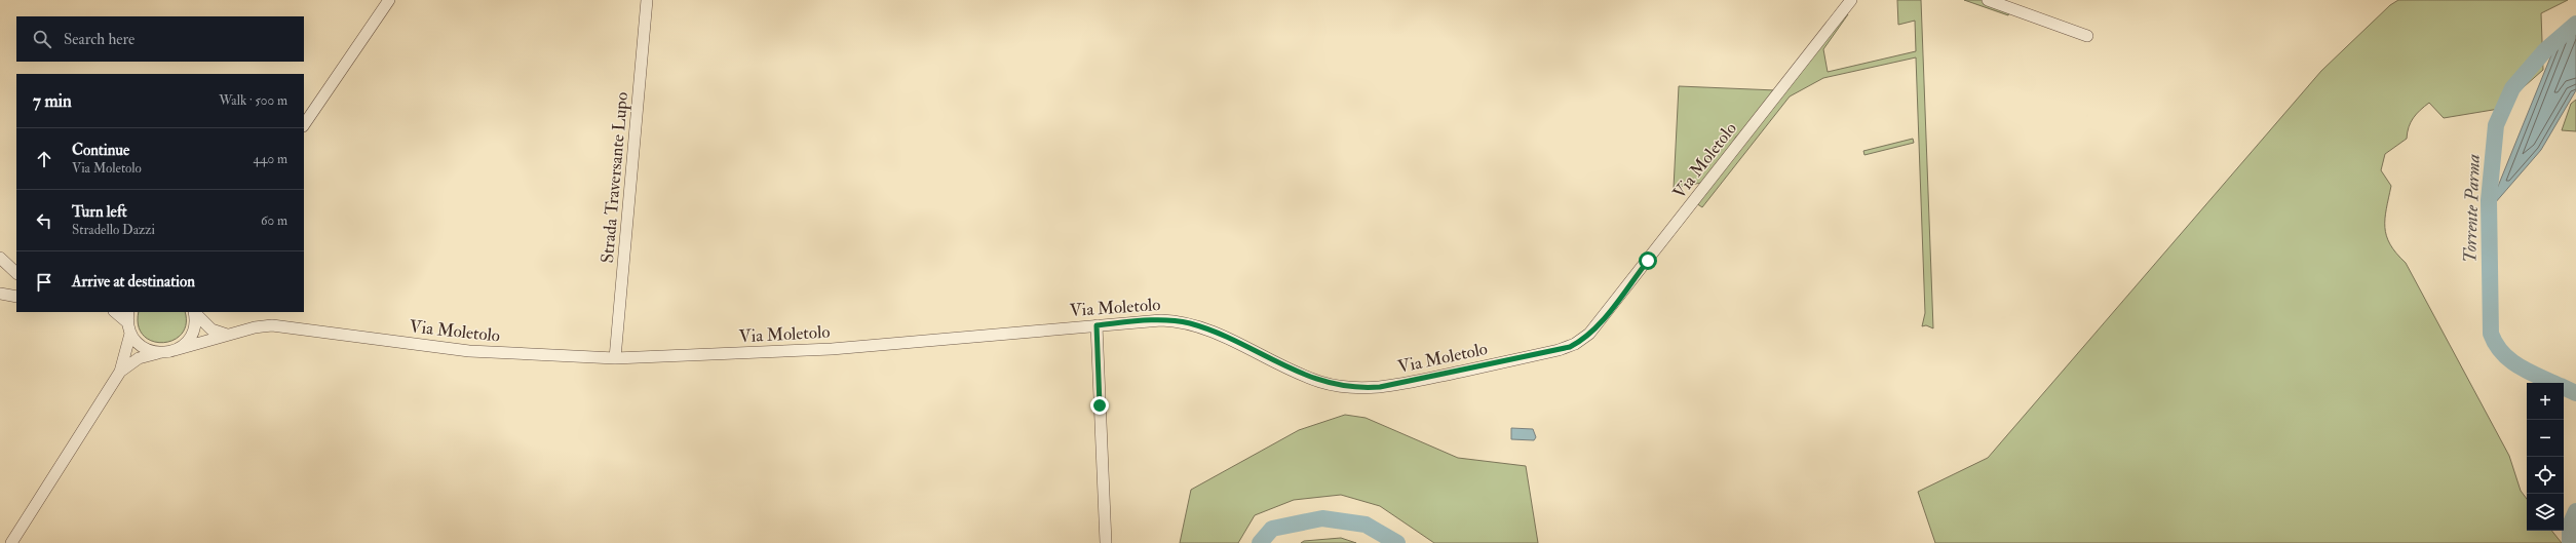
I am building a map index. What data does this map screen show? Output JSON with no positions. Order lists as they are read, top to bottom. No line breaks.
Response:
{"streets":{"street":["Via Moletolo","Strada Traversante Lupo"]},"crossings":[["Via Moletolo","Strada Traversante Lupo"]],"water":["Torrente Parma"],"page":{"search":"Search here","heading":["7 min","Walk · 500 m"],"list":[["Continue","Via Moletolo","440 m"],["Turn left","Stradello Dazzi","60 m"],"Arrive at destination"],"map_buttons":["+","−"]}}
